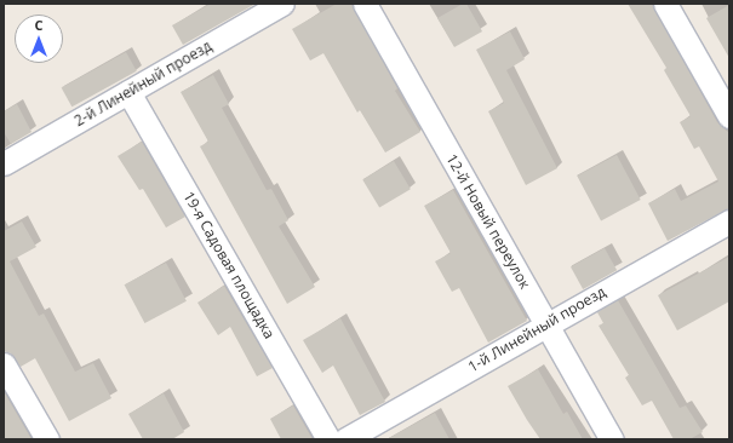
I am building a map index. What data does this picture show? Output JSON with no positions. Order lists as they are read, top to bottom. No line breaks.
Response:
{"streets":{"street":["2-й Линейный проезд","12-й Новый переулок","19-я Садовая площадка","1-й Линейный проезд"]},"crossings":[["2-й Линейный проезд","19-я Садовая площадка"],["12-й Новый переулок","1-й Линейный проезд"]],"north":"top"}
